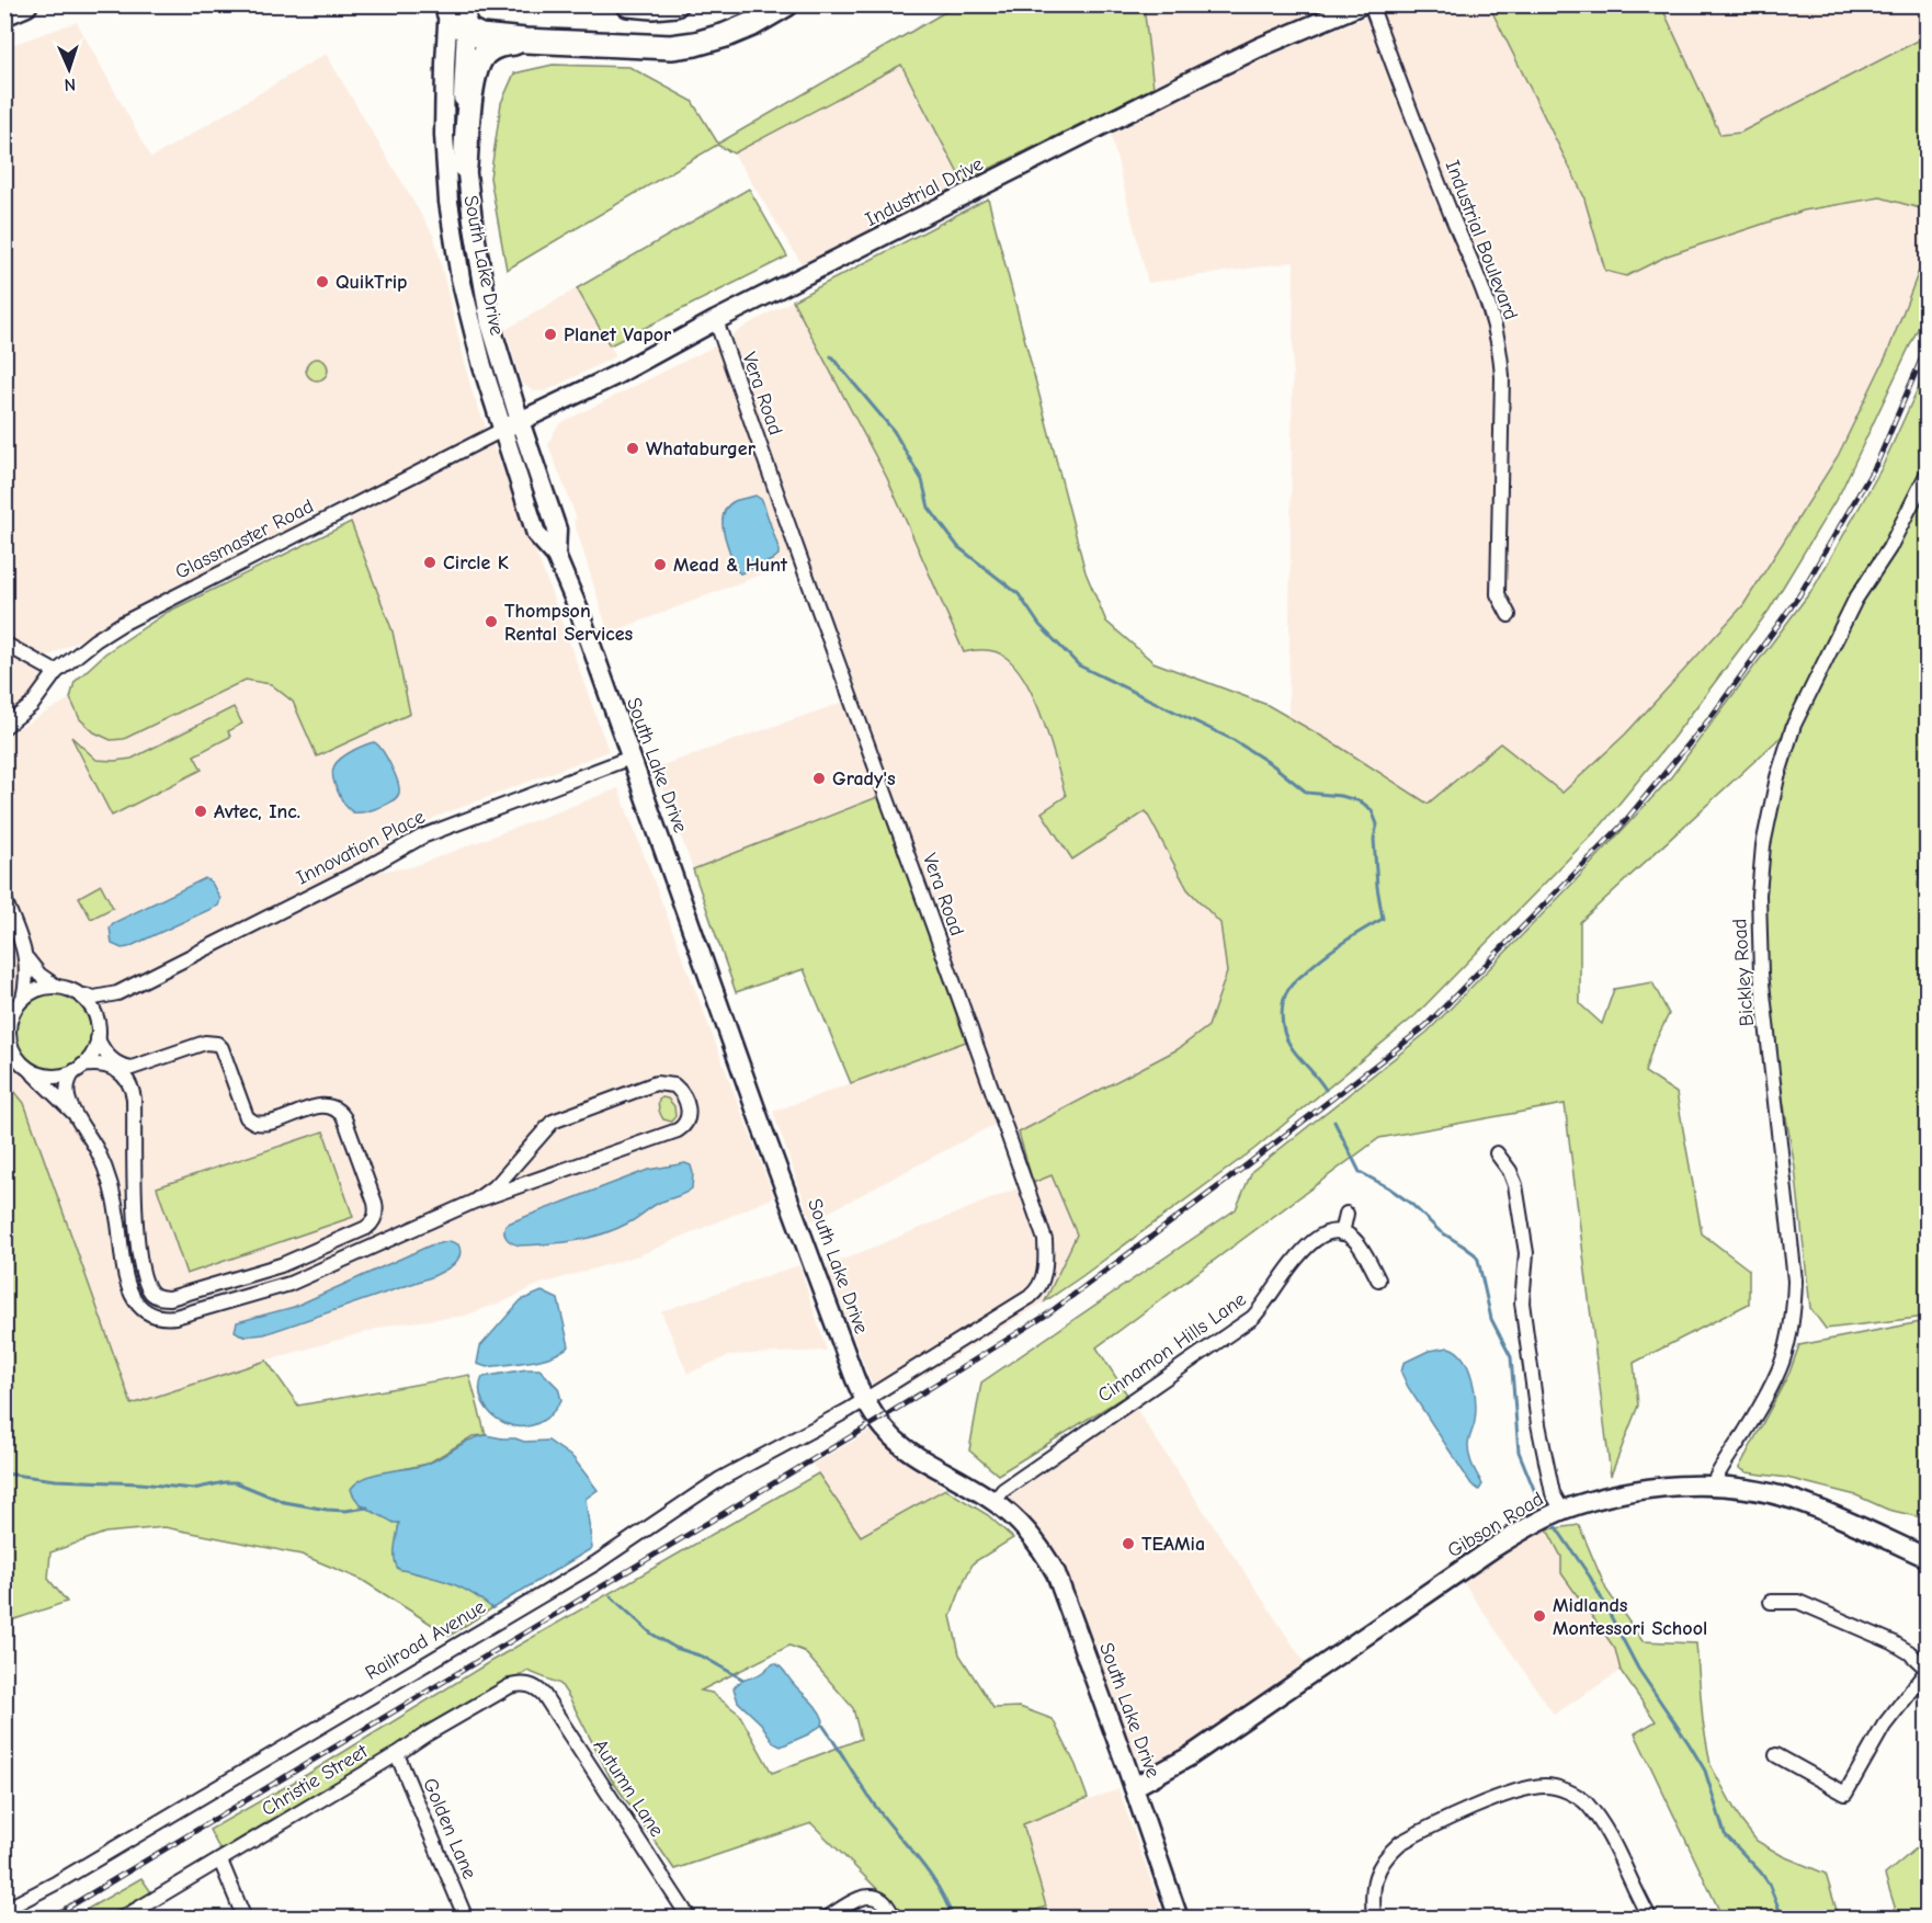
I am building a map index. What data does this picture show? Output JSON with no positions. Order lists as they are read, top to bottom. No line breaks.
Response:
{"streets":{"main road":["Industrial Drive","South Lake Drive","Gibson Road"],"street":["Industrial Boulevard","Vera Road","Glassmaster Road","Innovation Place","Bickley Road","Cinnamon Hills Lane","Railroad Avenue","Christie Street","Autumn Lane","Golden Lane"]},"crossings":[["Industrial Drive","South Lake Drive"],["Industrial Drive","Vera Road"],["Industrial Drive","Glassmaster Road"],["South Lake Drive","Vera Road"],["South Lake Drive","Glassmaster Road"],["South Lake Drive","Innovation Place"],["South Lake Drive","Cinnamon Hills Lane"],["South Lake Drive","Gibson Road"],["South Lake Drive","Railroad Avenue"],["Vera Road","Railroad Avenue"],["Bickley Road","Gibson Road"],["Christie Street","Autumn Lane"],["Christie Street","Golden Lane"]],"places":["QuikTrip","Planet Vapor","Whataburger","Circle K","Mead & Hunt","Thompson Rental Services","Grady's","Avtec, Inc.","TEAMia","Midlands Montessori School"],"north":"bottom"}
